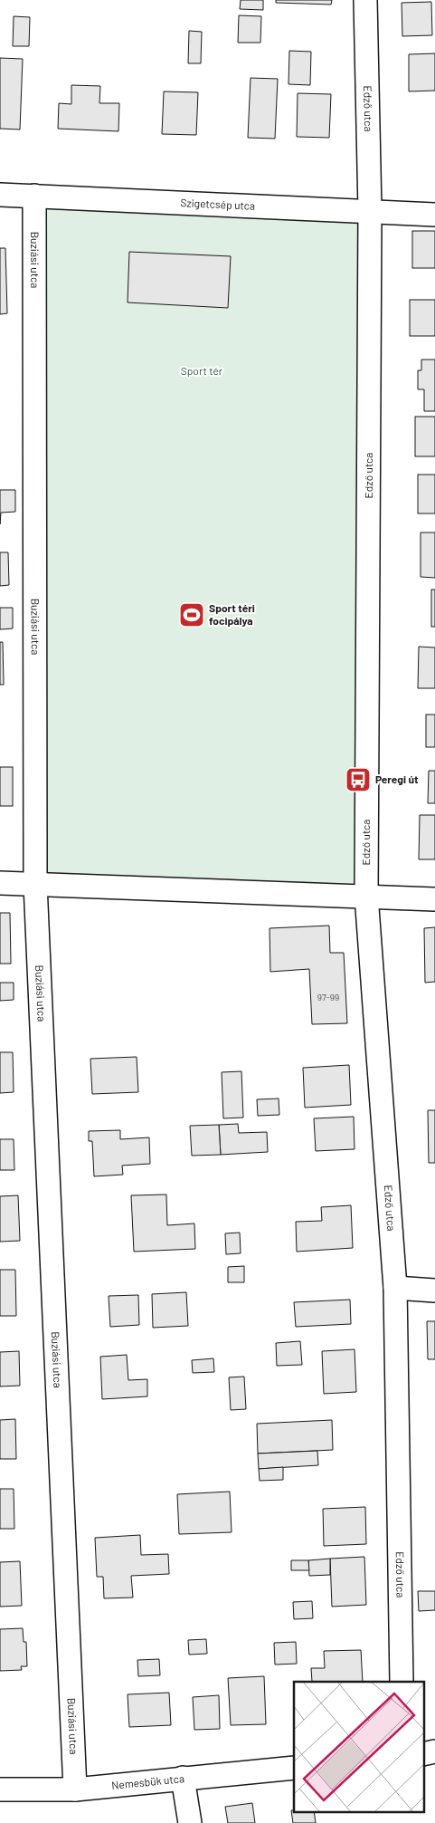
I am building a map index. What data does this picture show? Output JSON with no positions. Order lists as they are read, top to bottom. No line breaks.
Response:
{"streets":{"street":["Edző utca","Szigetcsép utca","Buziási utca","Nemesbük utca"]},"crossings":[["Edző utca","Szigetcsép utca"],["Szigetcsép utca","Buziási utca"],["Buziási utca","Nemesbük utca"]],"parks":["Sport tér"],"places":{"sports":["Sport téri focipálya"],"bus stop":["Peregi út"]},"house_numbers":["97-99"]}
